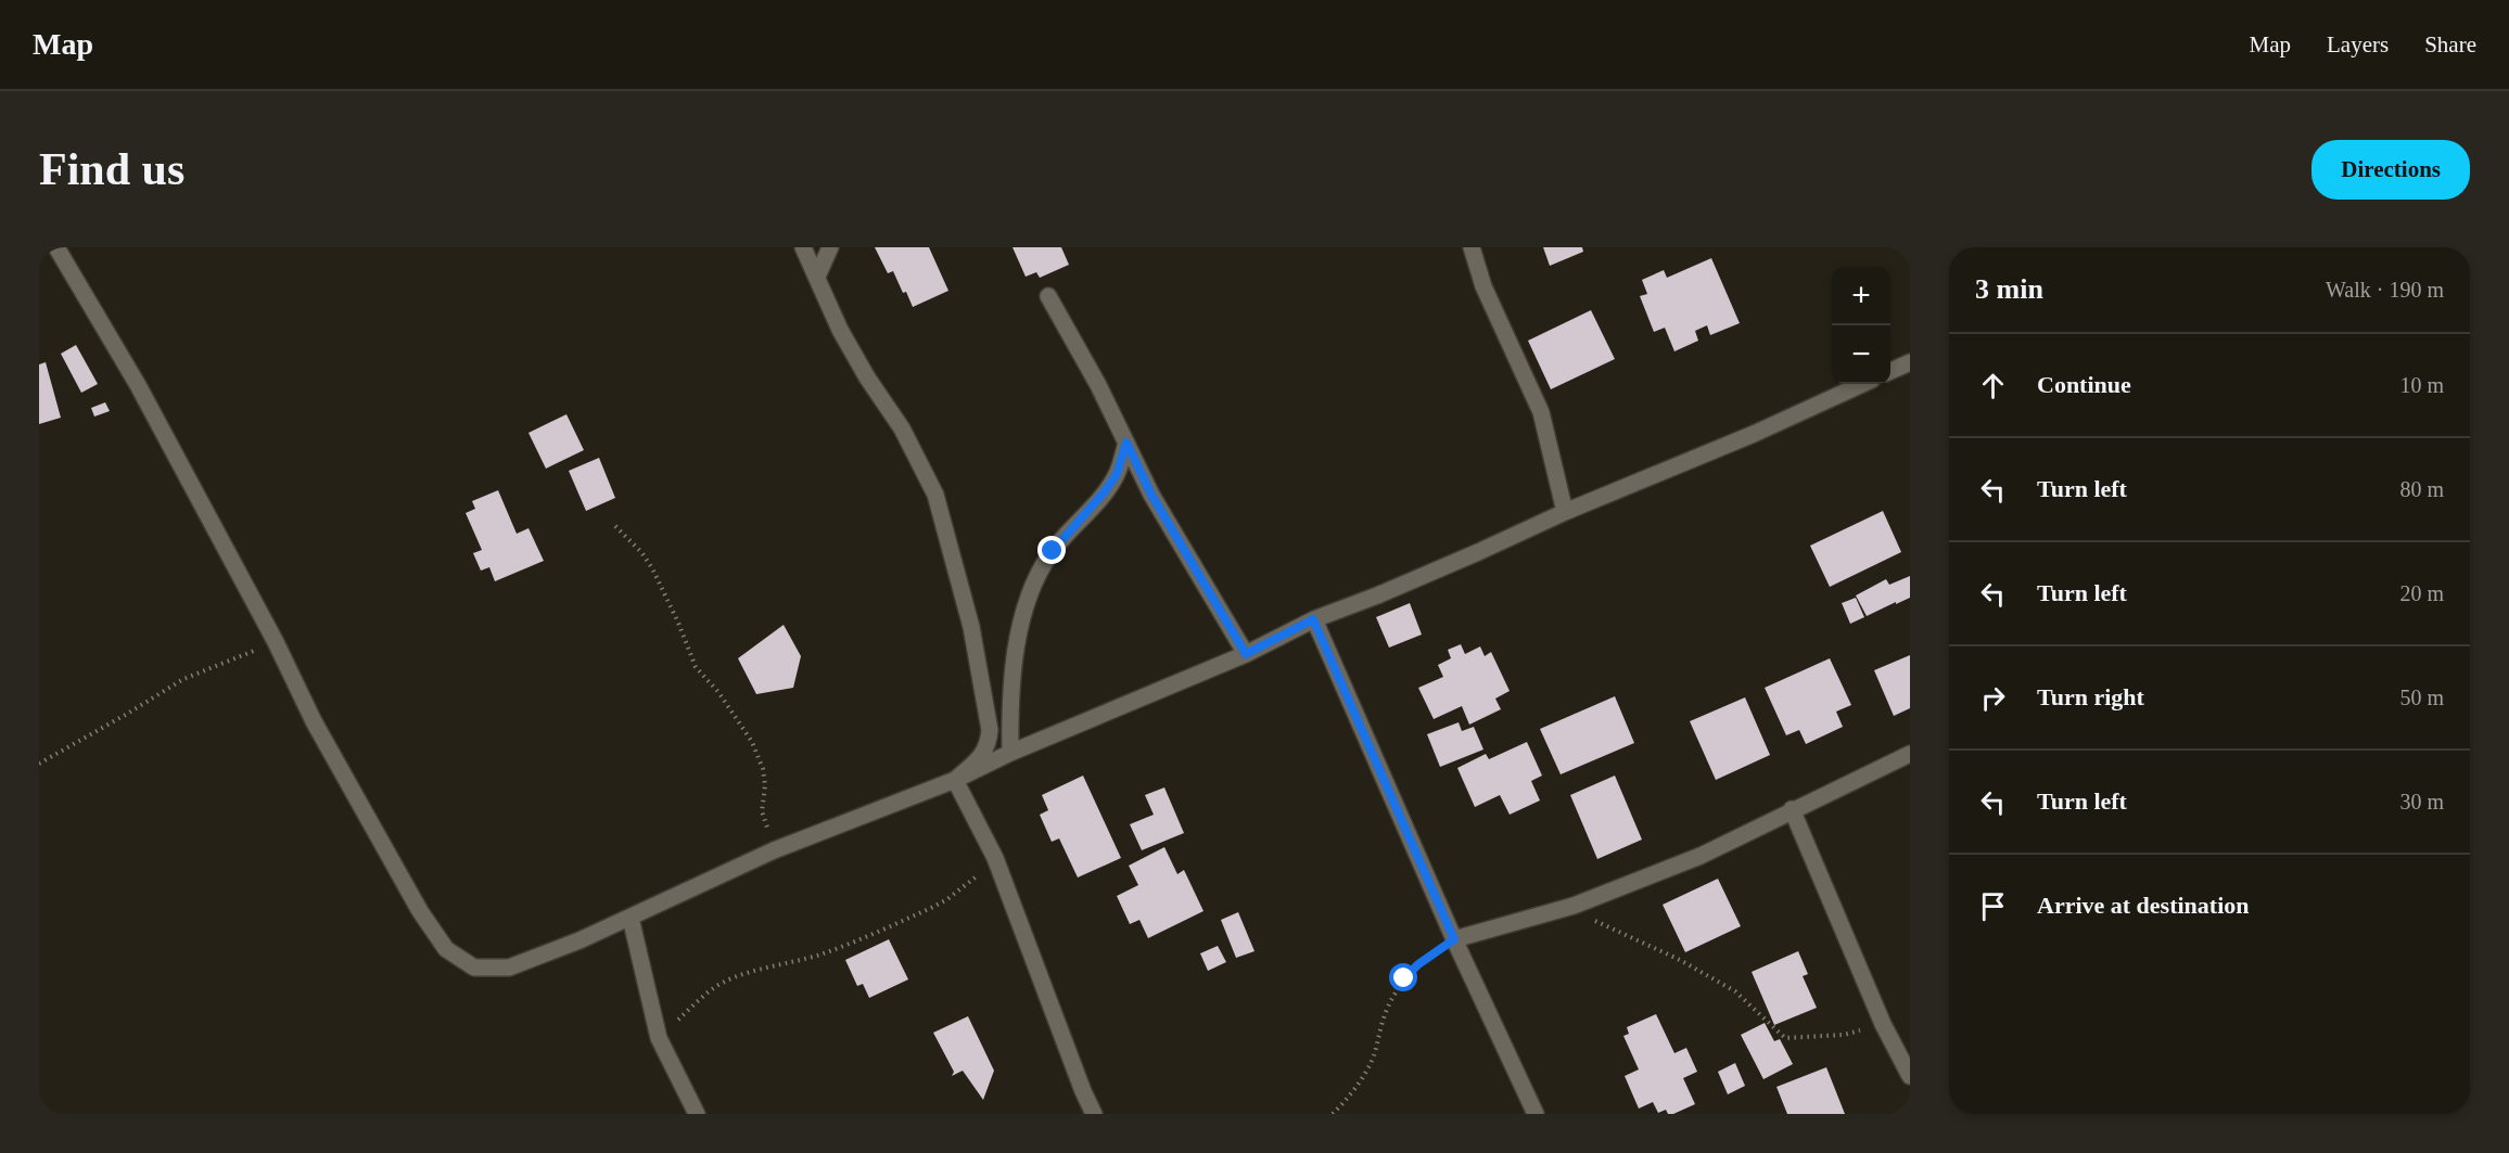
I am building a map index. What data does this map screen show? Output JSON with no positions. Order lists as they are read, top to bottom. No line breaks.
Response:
{"page":{"header":"Map","nav":["Map","Layers","Share"],"buttons":"Directions","title":"Find us","heading":["3 min","Walk · 190 m"],"map_buttons":["+","−"],"list":[["Continue","10 m"],["Turn left","80 m"],["Turn left","20 m"],["Turn right","50 m"],["Turn left","30 m"],"Arrive at destination"]}}
